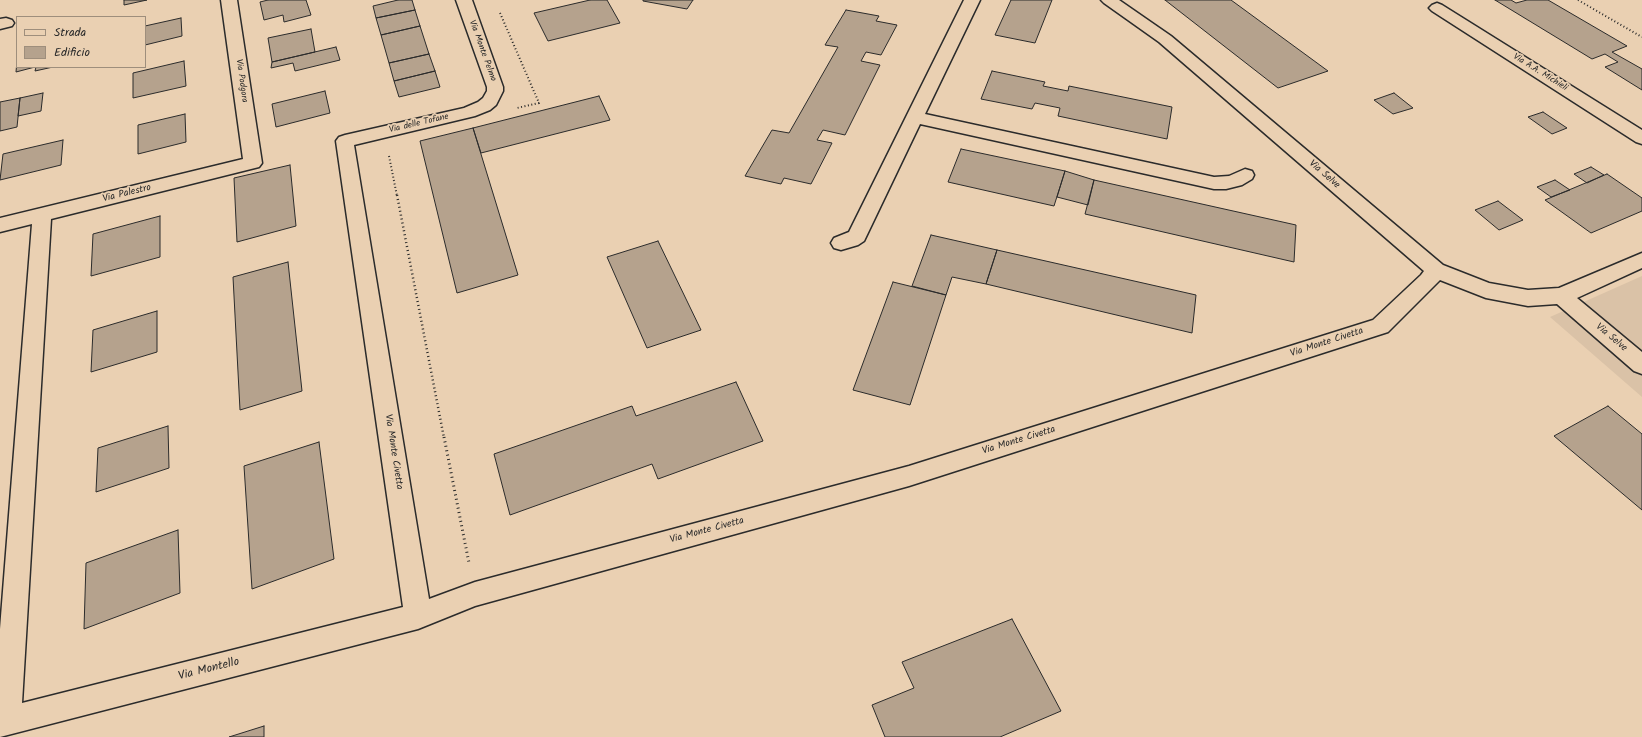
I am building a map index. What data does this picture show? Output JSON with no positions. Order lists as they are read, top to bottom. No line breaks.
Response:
{"streets":{"street":["Via Monte Pelmo","Via A.A. Michieli","Via Podgora","Via delle Tofane","Via Selve","Via Palestro","Via Monte Civetta","Via Montello"]},"crossings":[["Via Monte Pelmo","Via delle Tofane"],["Via Podgora","Via Palestro"],["Via delle Tofane","Via Monte Civetta"],["Via Selve","Via Monte Civetta"],["Via Monte Civetta","Via Montello"]],"legend":["Strada","Edificio"]}
